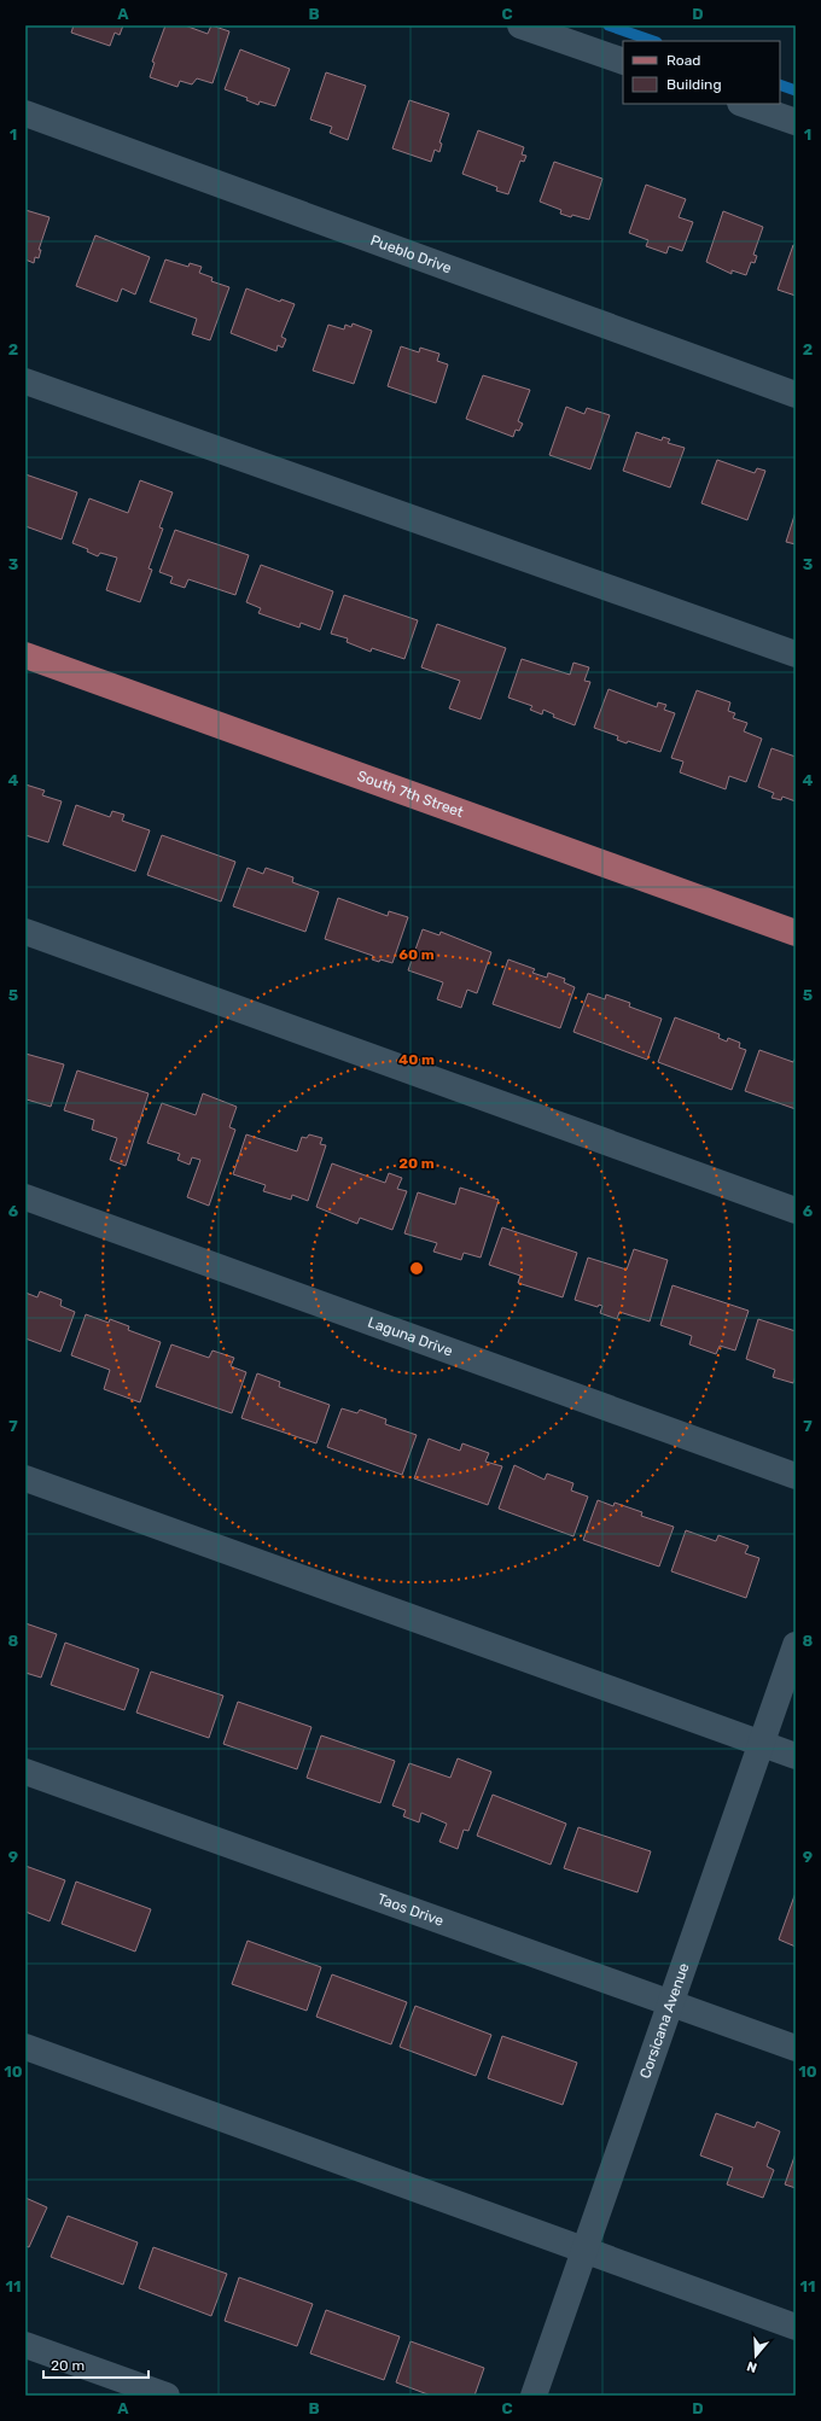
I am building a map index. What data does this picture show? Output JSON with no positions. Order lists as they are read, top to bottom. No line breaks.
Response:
{"streets":{"main road":["South 7th Street"],"street":["Pueblo Drive","Laguna Drive","Taos Drive","Corsicana Avenue"]},"crossings":[["Taos Drive","Corsicana Avenue"]],"legend":["Road","Building"],"scale_bar":"20 m","north":"bottom","grid":{"columns":["A","B","C","D"],"rows":["1","2","3","4","5","6","7","8","9","10","11"]},"rings":["60 m","40 m","20 m"]}
